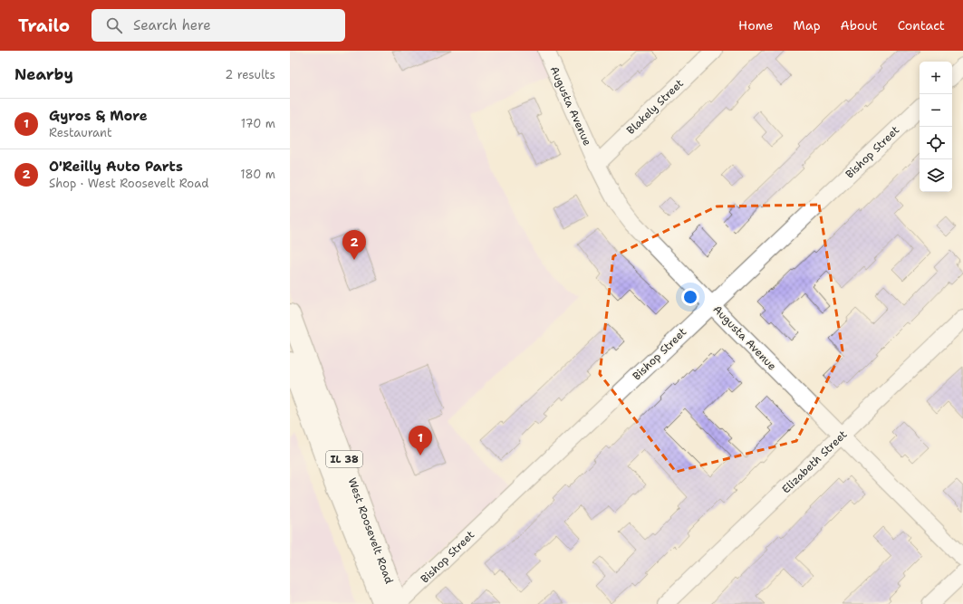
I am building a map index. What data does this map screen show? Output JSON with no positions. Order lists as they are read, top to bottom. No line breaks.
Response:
{"streets":{"main road":["IL 38","West Roosevelt Road"],"street":["Augusta Avenue","Blakely Street","Bishop Street","Elizabeth Street"]},"crossings":[["Augusta Avenue","Blakely Street"],["Augusta Avenue","Bishop Street"],["Augusta Avenue","Elizabeth Street"],["Bishop Street","West Roosevelt Road"]],"page":{"header":"Trailo","search":"Search here","nav":["Home","Map","About","Contact"],"heading":["Nearby","2 results"],"map_buttons":["+","−"],"list":[{"mark":"1","name":"Gyros & More","note":"Restaurant","value":"170 m"},{"mark":"2","name":"O'Reilly Auto Parts","note":"Shop · West Roosevelt Road","value":"180 m"}],"pins":["2","1"]}}
